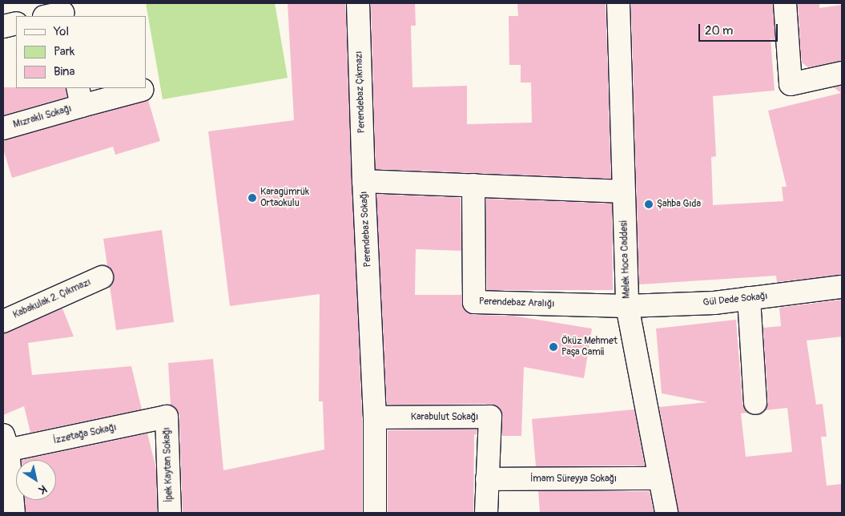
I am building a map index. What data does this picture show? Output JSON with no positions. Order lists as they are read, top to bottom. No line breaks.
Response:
{"streets":{"street":["Perendebaz Çıkmazı","Mızraklı Sokağı","Perendebaz Sokağı","Melek Hoca Caddesi","Kabakulak 2. Çıkmazı","Gül Dede Sokağı","Perendebaz Aralığı","Karabulut Sokağı","İzzetağa Sokağı","İpek Kaytan Sokağı","İmam Süreyya Sokağı"]},"crossings":[["Perendebaz Çıkmazı","Perendebaz Sokağı"],["Perendebaz Sokağı","Melek Hoca Caddesi"],["Perendebaz Sokağı","Perendebaz Aralığı"],["Perendebaz Sokağı","Karabulut Sokağı"],["Melek Hoca Caddesi","Gül Dede Sokağı"],["Melek Hoca Caddesi","Perendebaz Aralığı"],["Melek Hoca Caddesi","İmam Süreyya Sokağı"],["Gül Dede Sokağı","Perendebaz Aralığı"],["Karabulut Sokağı","İmam Süreyya Sokağı"],["İzzetağa Sokağı","İpek Kaytan Sokağı"]],"places":["Karagümrük Ortaokulu","Şahba Gıda","Öküz Mehmet Paşa Camii"],"legend":["Yol","Park","Bina"],"scale_bar":"20 m","north":"bottom right"}
